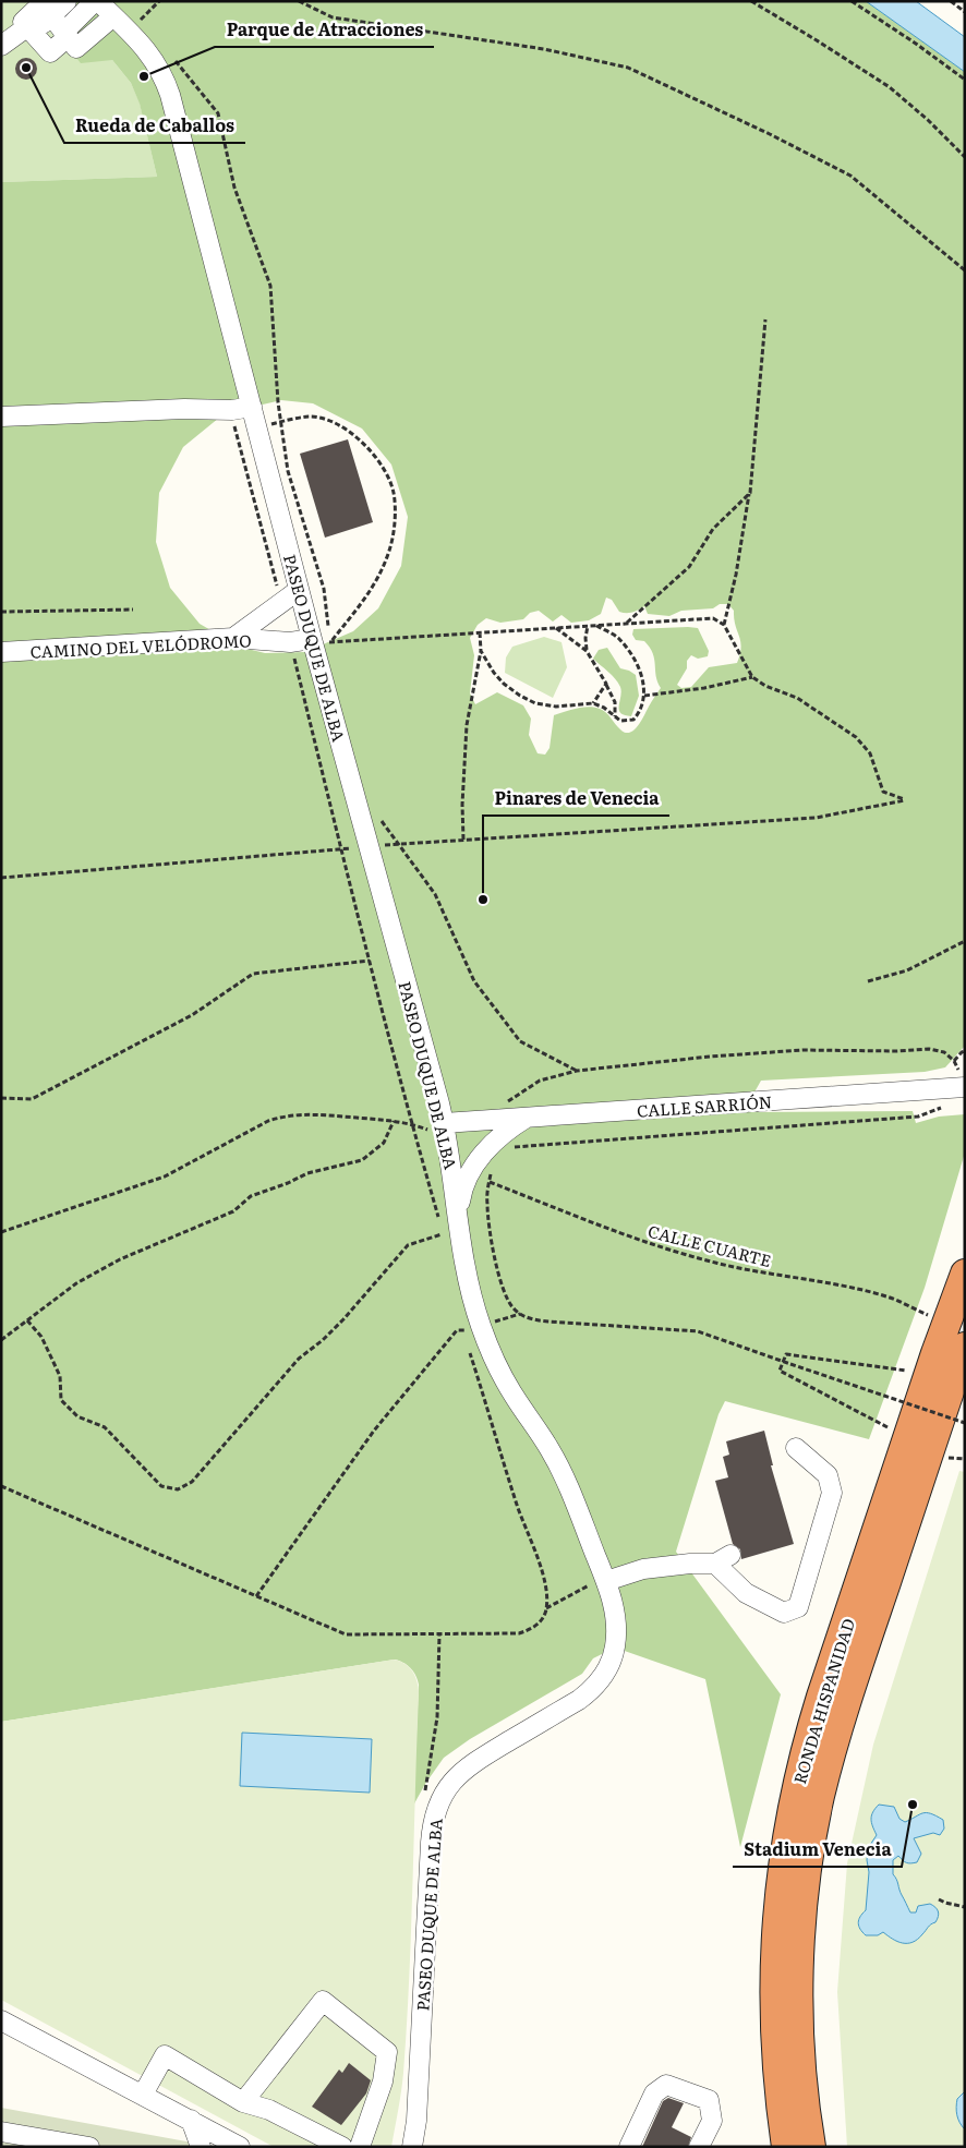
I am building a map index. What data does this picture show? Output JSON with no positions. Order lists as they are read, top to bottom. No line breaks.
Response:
{"streets":{"highway":["RONDA HISPANIDAD"],"street":["CAMINO DEL VELÓDROMO","PASEO DUQUE DE ALBA","CALLE SARRIÓN"],"path":["CALLE CUARTE"]},"crossings":[["CAMINO DEL VELÓDROMO","PASEO DUQUE DE ALBA"],["PASEO DUQUE DE ALBA","CALLE SARRIÓN"],["CALLE CUARTE","RONDA HISPANIDAD"]],"places":["Rueda de Caballos","Parque de Atracciones","Pinares de Venecia","Stadium Venecia"]}
